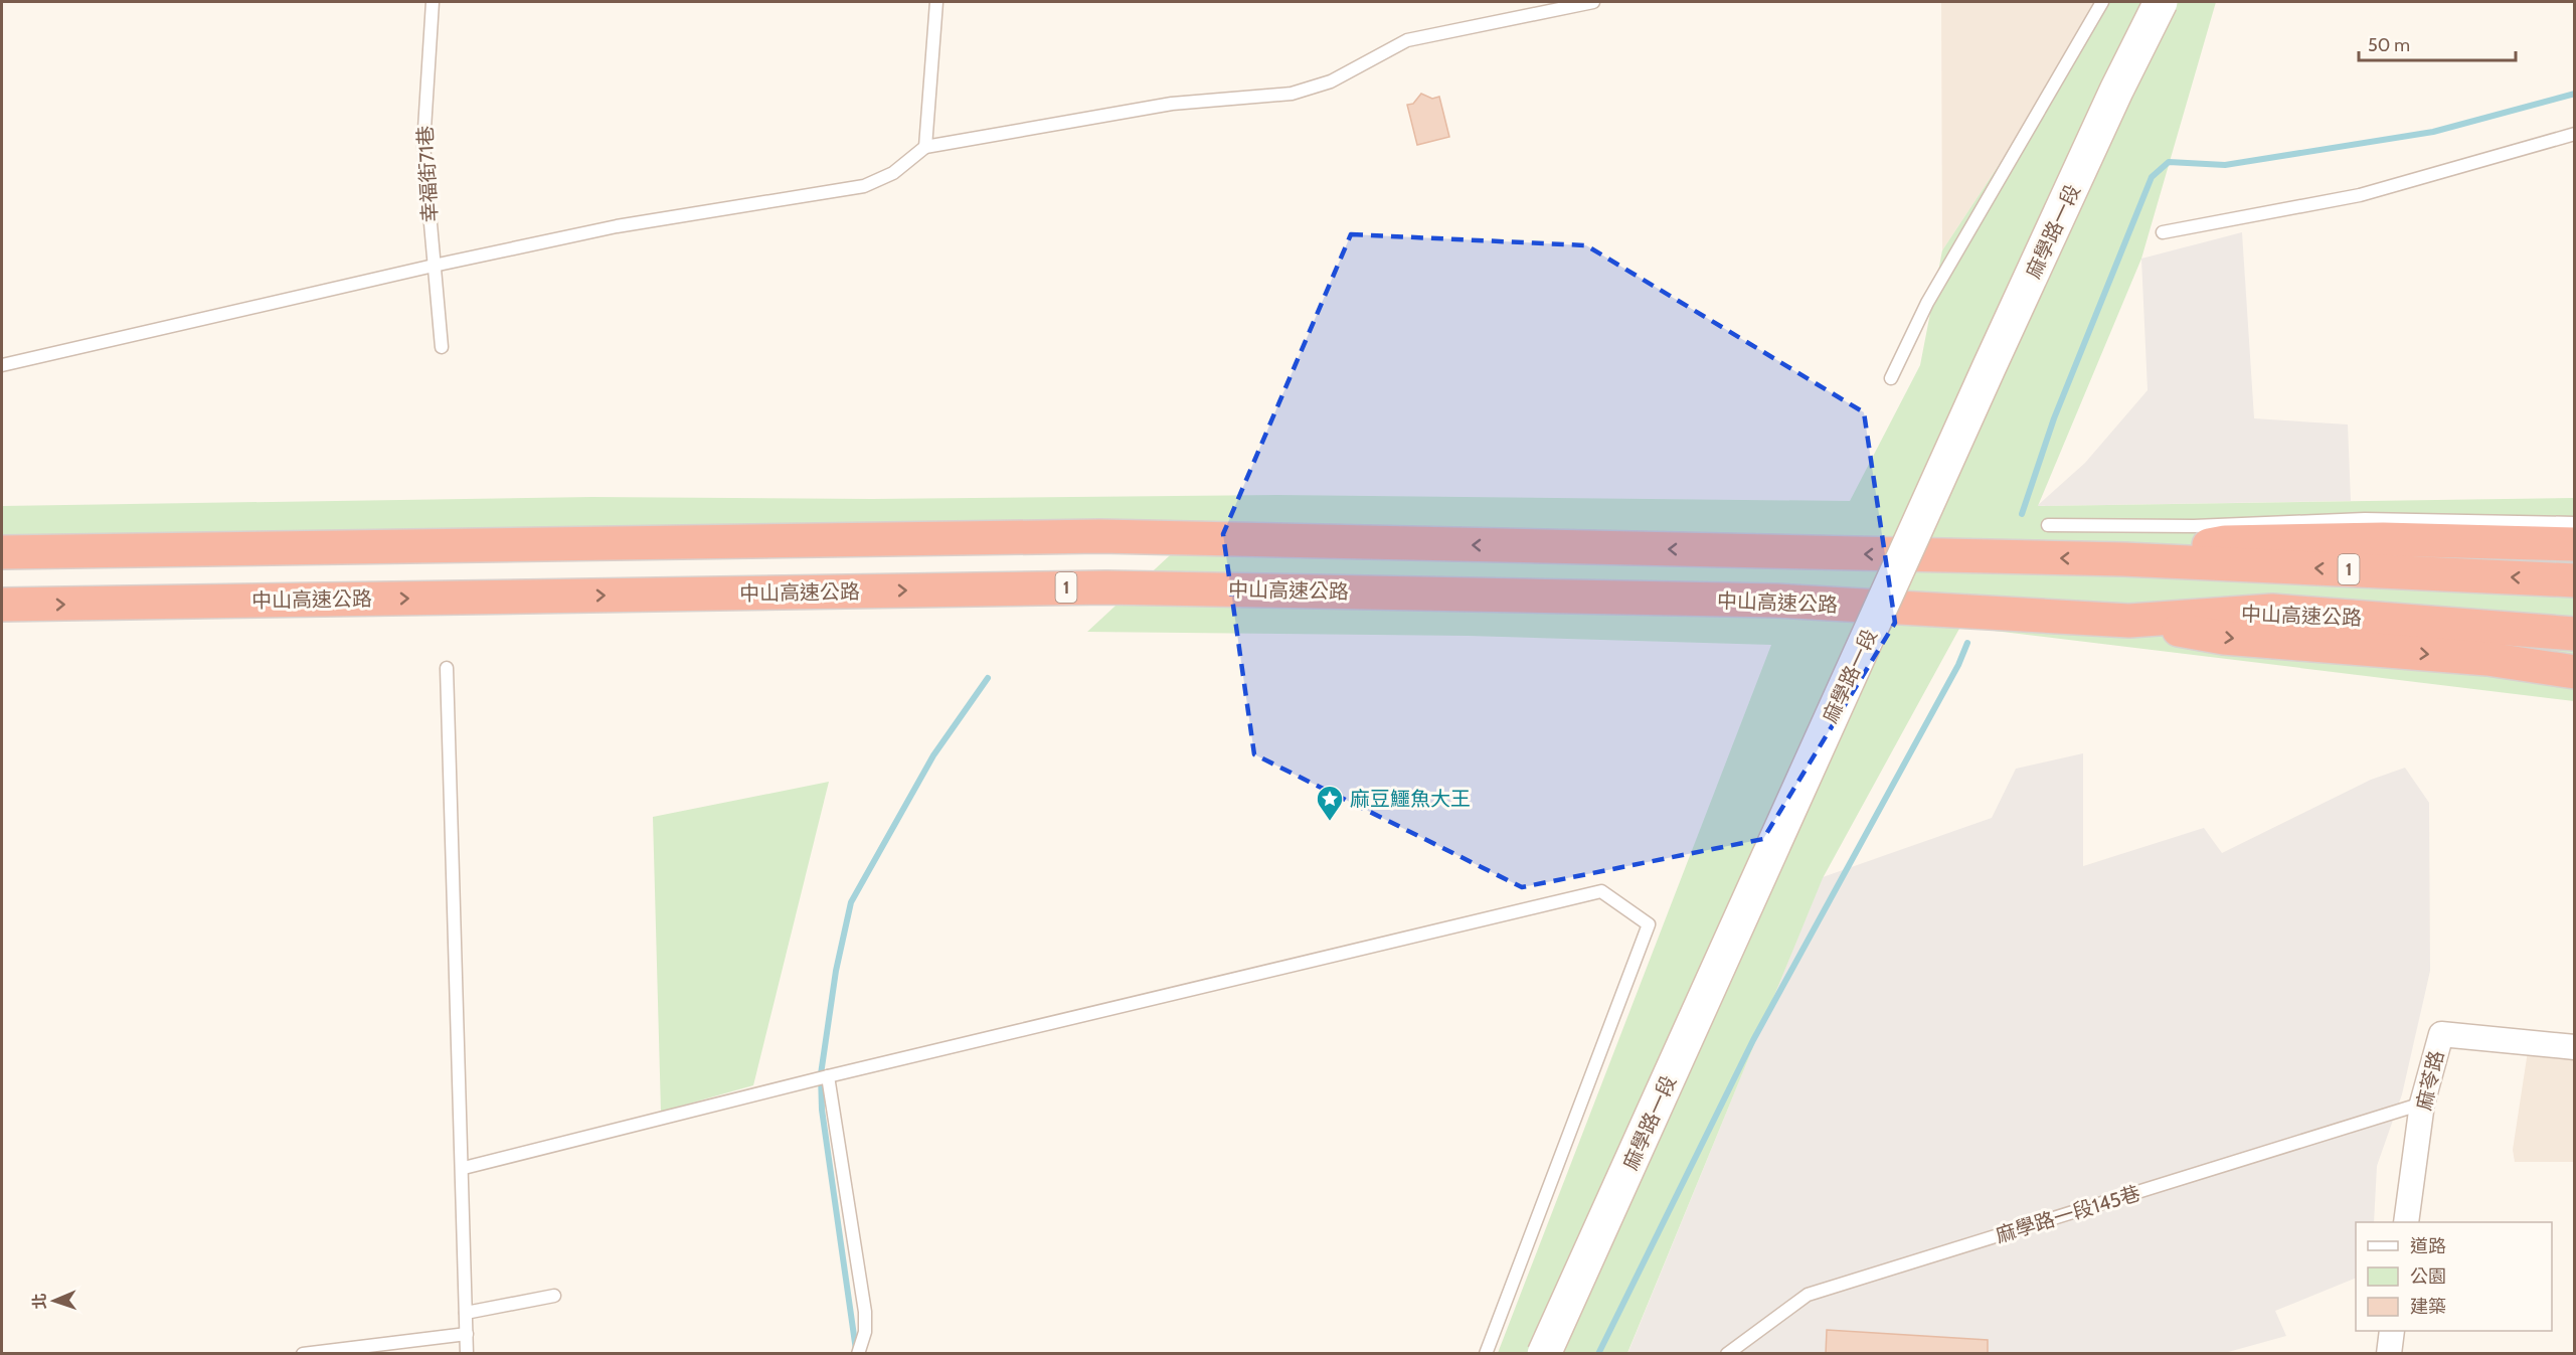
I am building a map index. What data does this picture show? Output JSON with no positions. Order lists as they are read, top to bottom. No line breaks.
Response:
{"streets":{"highway":["1","中山高速公路"],"main road":["麻學路一段"],"street":["麻苓路"],"lane":["幸福街71巷","麻學路一段145巷"]},"crossings":[["麻苓路","麻學路一段145巷"]],"places":{"place":["麻豆鱷魚大王"]},"legend":["道路","公園","建築"],"scale_bar":"50 m","north":"left"}
